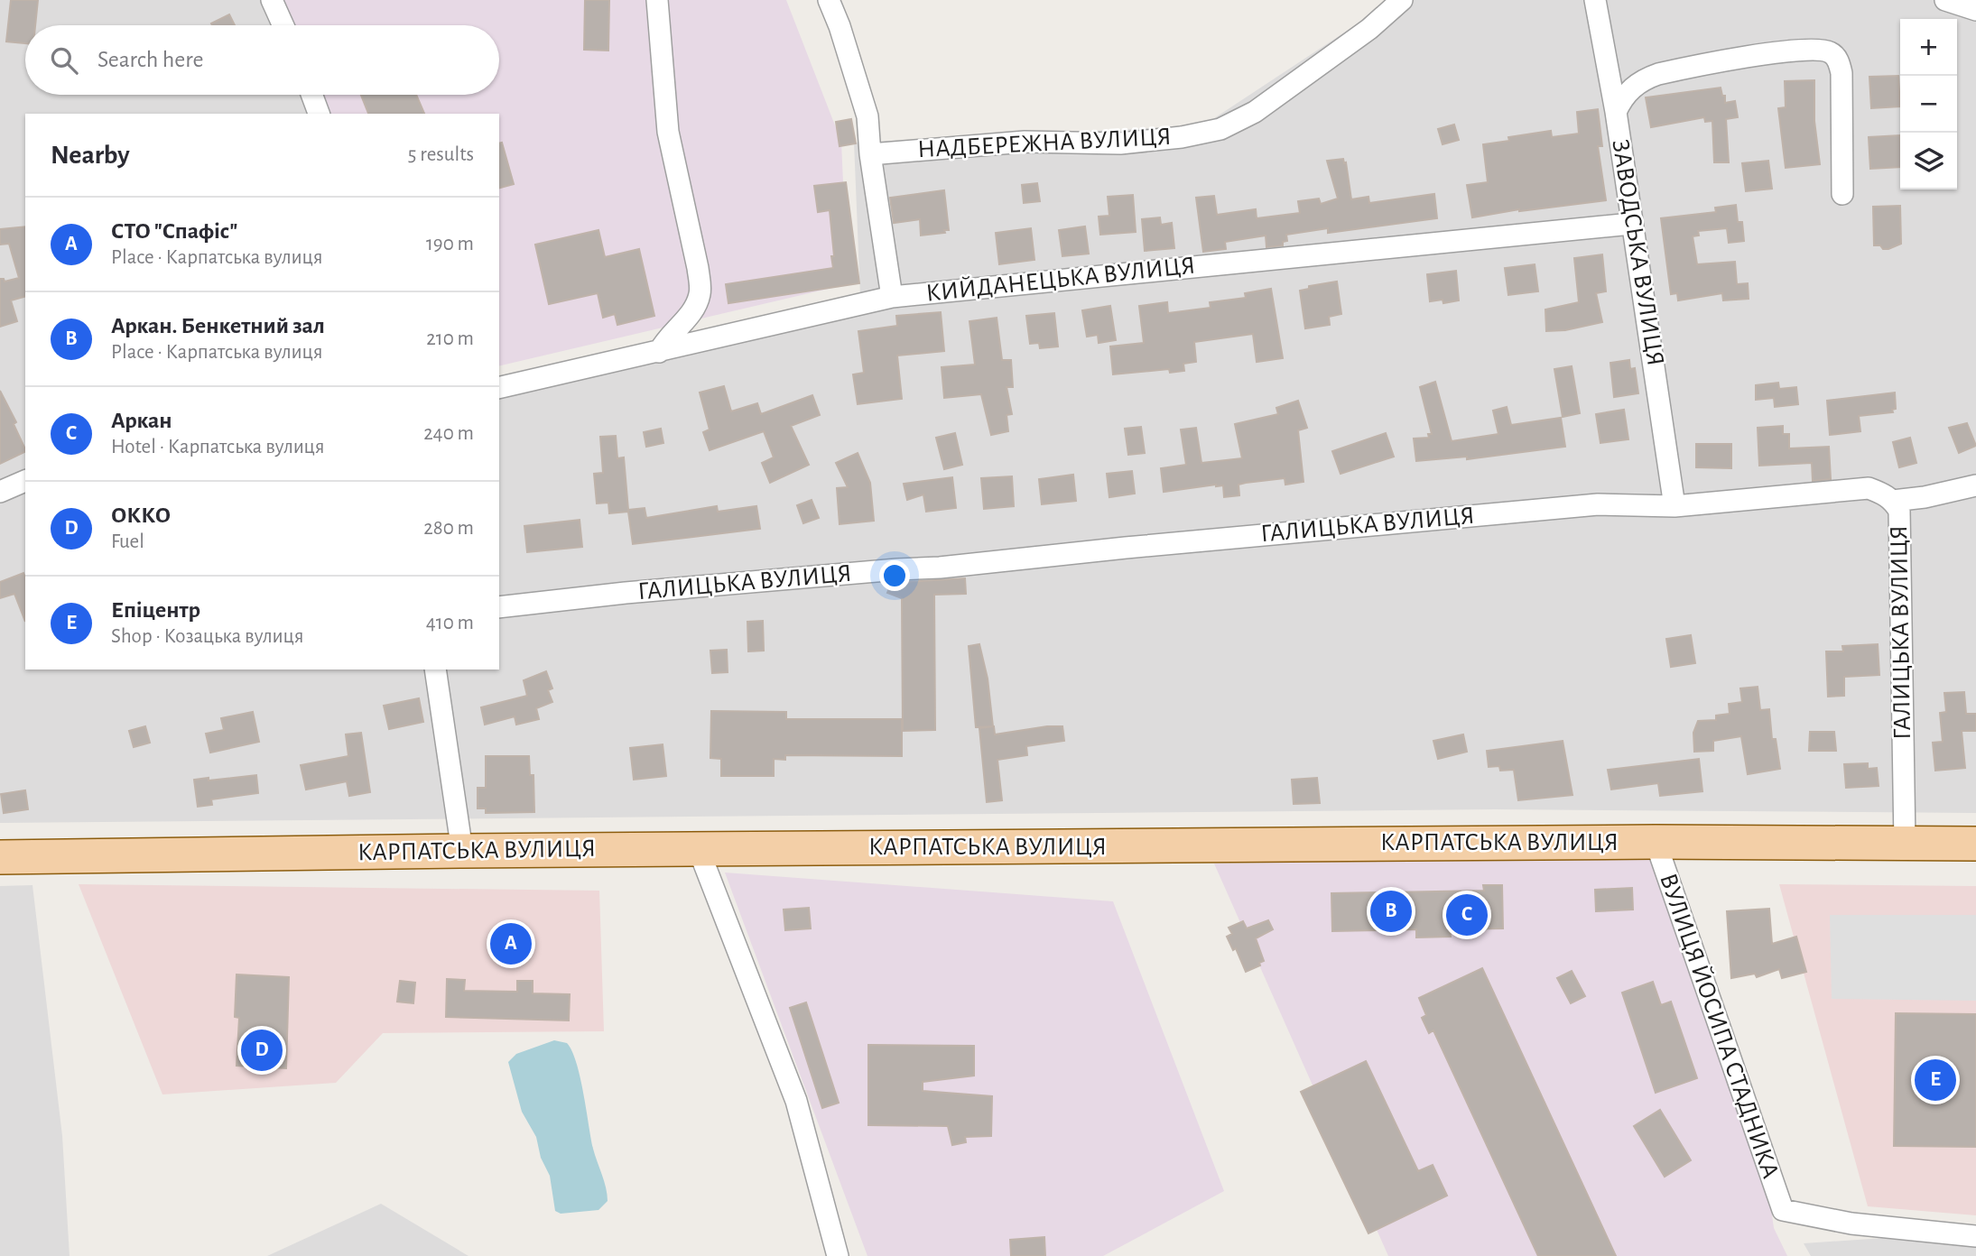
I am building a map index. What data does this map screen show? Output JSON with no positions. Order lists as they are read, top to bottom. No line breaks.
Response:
{"streets":{"main road":["КАРПАТСЬКА ВУЛИЦЯ"],"street":["НАДБЕРЕЖНА ВУЛИЦЯ","ЗАВОДСЬКА ВУЛИЦЯ","КИЙДАНЕЦЬКА ВУЛИЦЯ","ГАЛИЦЬКА ВУЛИЦЯ","ВУЛИЦЯ ЙОСИПА СТАДНИКА"]},"crossings":[["ЗАВОДСЬКА ВУЛИЦЯ","КИЙДАНЕЦЬКА ВУЛИЦЯ"],["ЗАВОДСЬКА ВУЛИЦЯ","ГАЛИЦЬКА ВУЛИЦЯ"],["ГАЛИЦЬКА ВУЛИЦЯ","КАРПАТСЬКА ВУЛИЦЯ"],["КАРПАТСЬКА ВУЛИЦЯ","ВУЛИЦЯ ЙОСИПА СТАДНИКА"]],"page":{"map_buttons":["+","−"],"search":"Search here","heading":["Nearby","5 results"],"list":[{"mark":"A","name":"СТО \"Спафіс\"","note":"Place · Карпатська вулиця","value":"190 m"},{"mark":"B","name":"Аркан. Бенкетний зал","note":"Place · Карпатська вулиця","value":"210 m"},{"mark":"C","name":"Аркан","note":"Hotel · Карпатська вулиця","value":"240 m"},{"mark":"D","name":"ОККО","note":"Fuel","value":"280 m"},{"mark":"E","name":"Епіцентр","note":"Shop · Козацька вулиця","value":"410 m"}],"pins":["B","C","A","D","E"]}}
